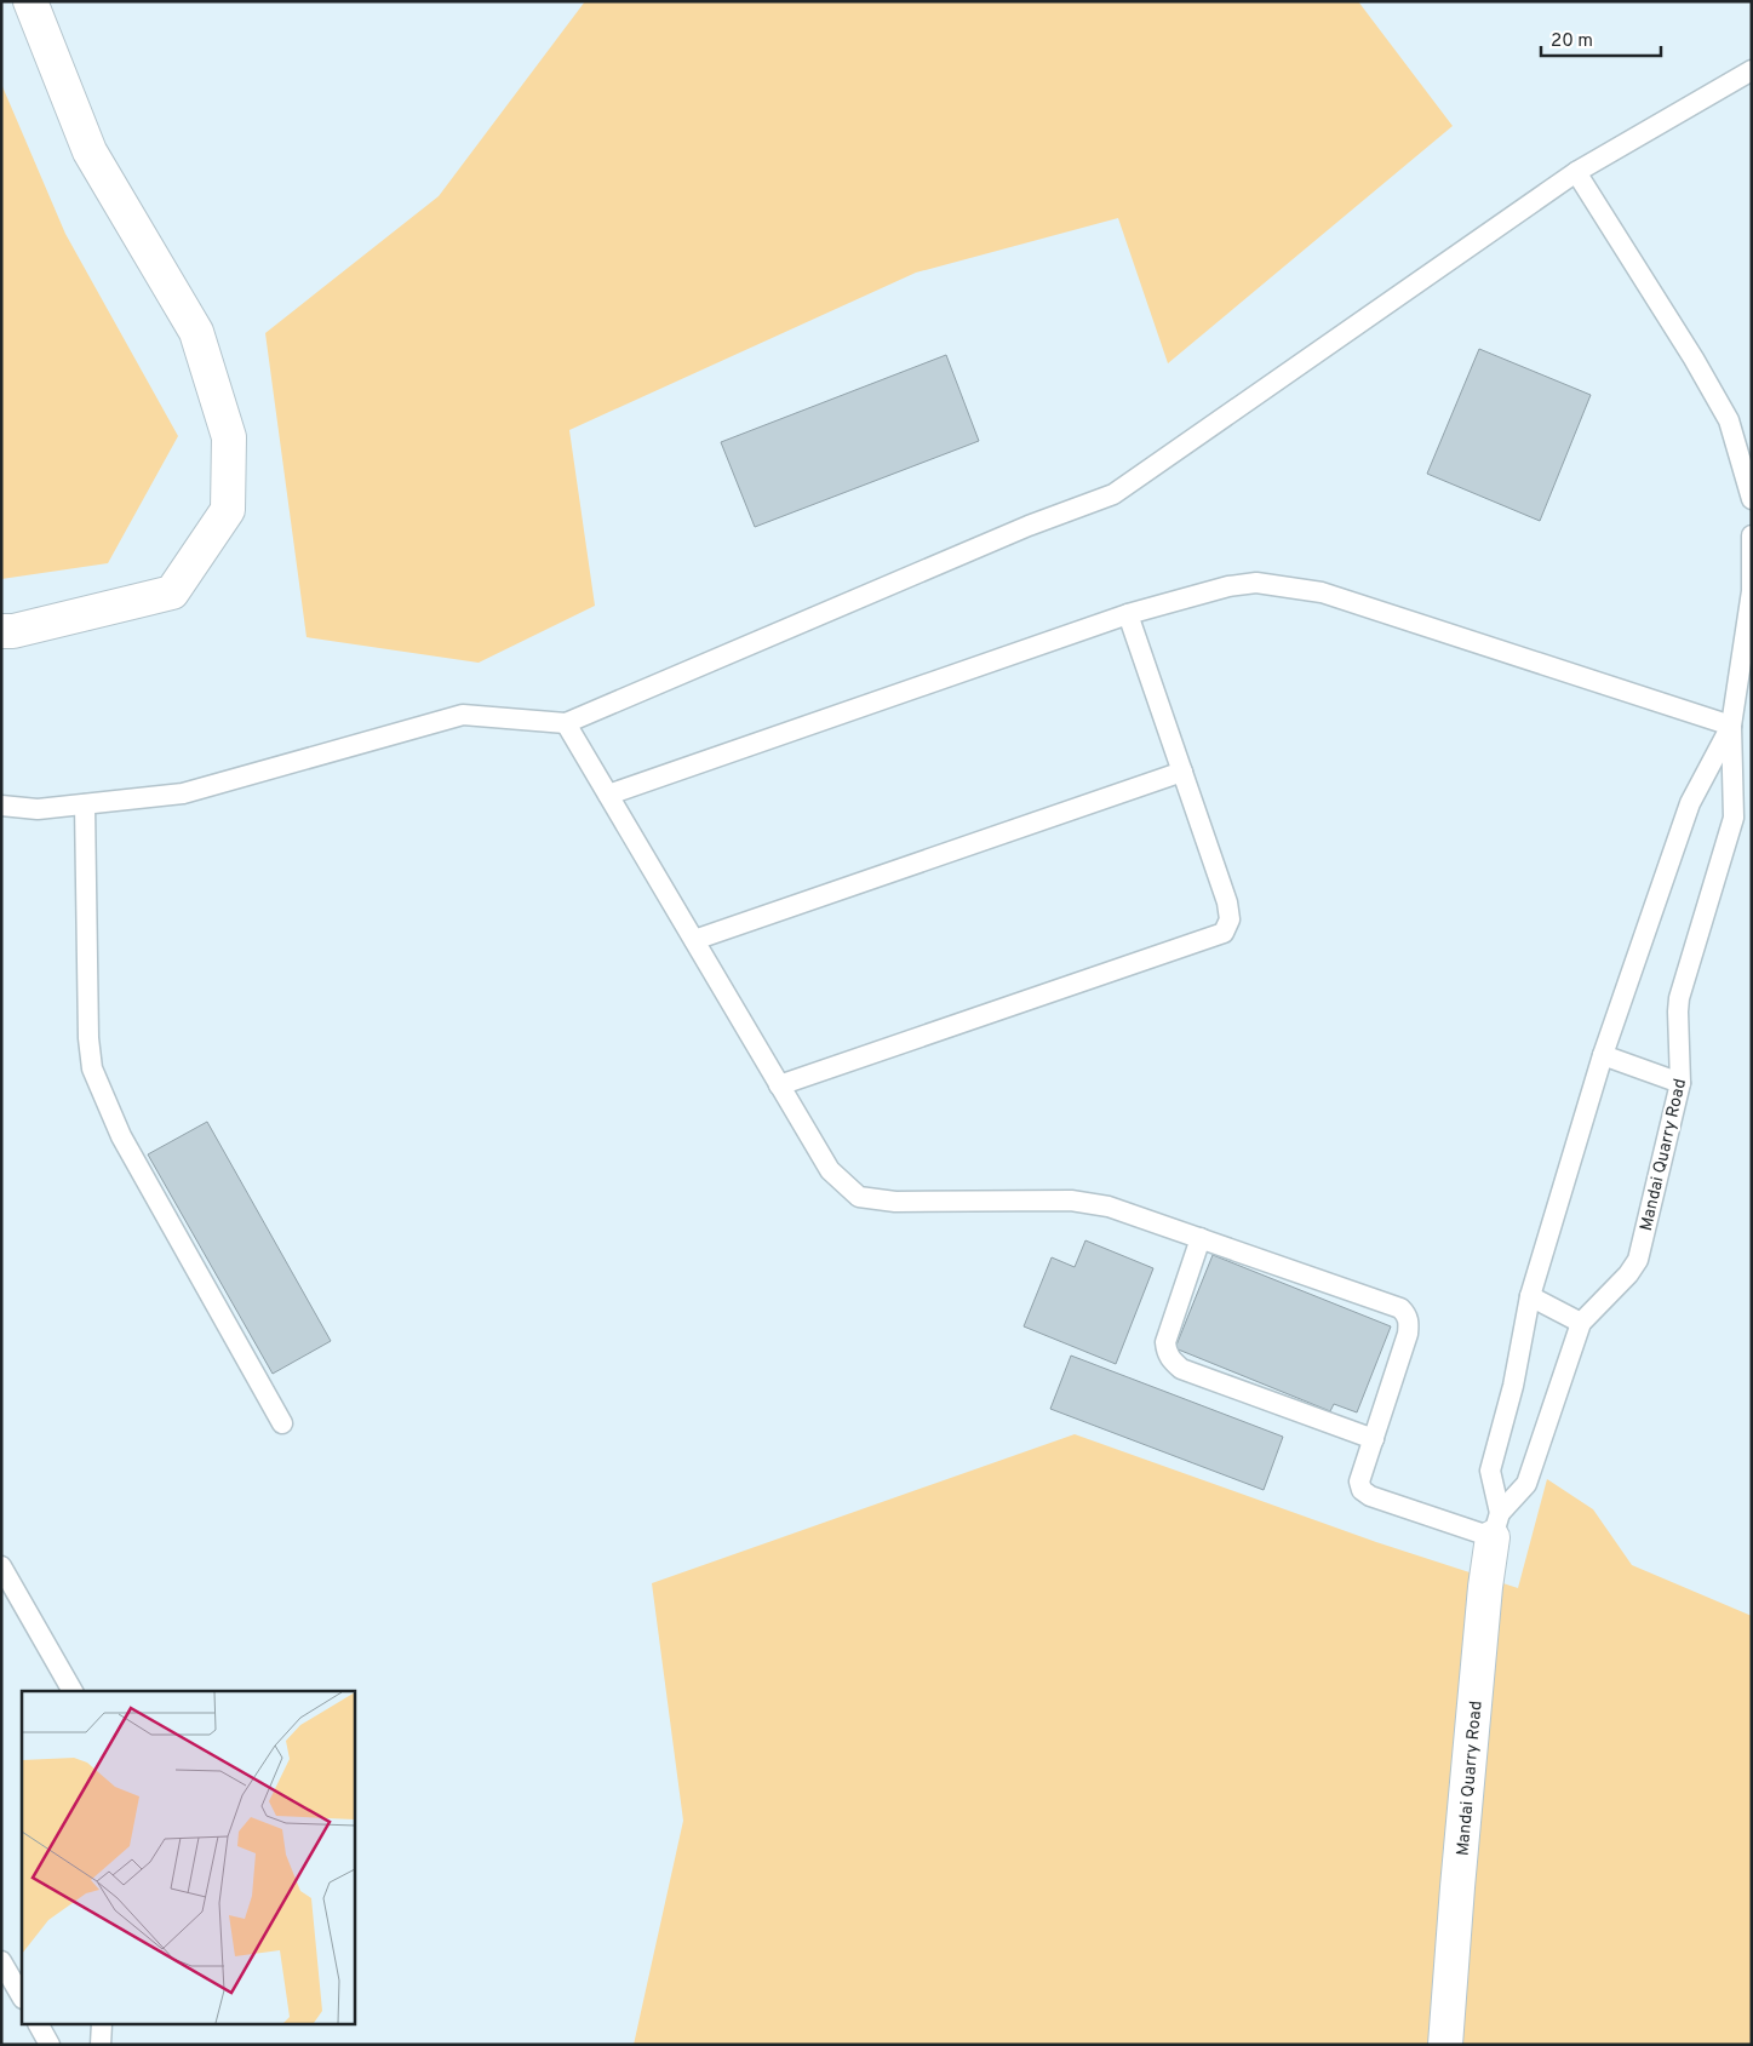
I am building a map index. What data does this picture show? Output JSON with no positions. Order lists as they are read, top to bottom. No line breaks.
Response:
{"streets":{"street":["Mandai Quarry Road"]},"scale_bar":"20 m"}
